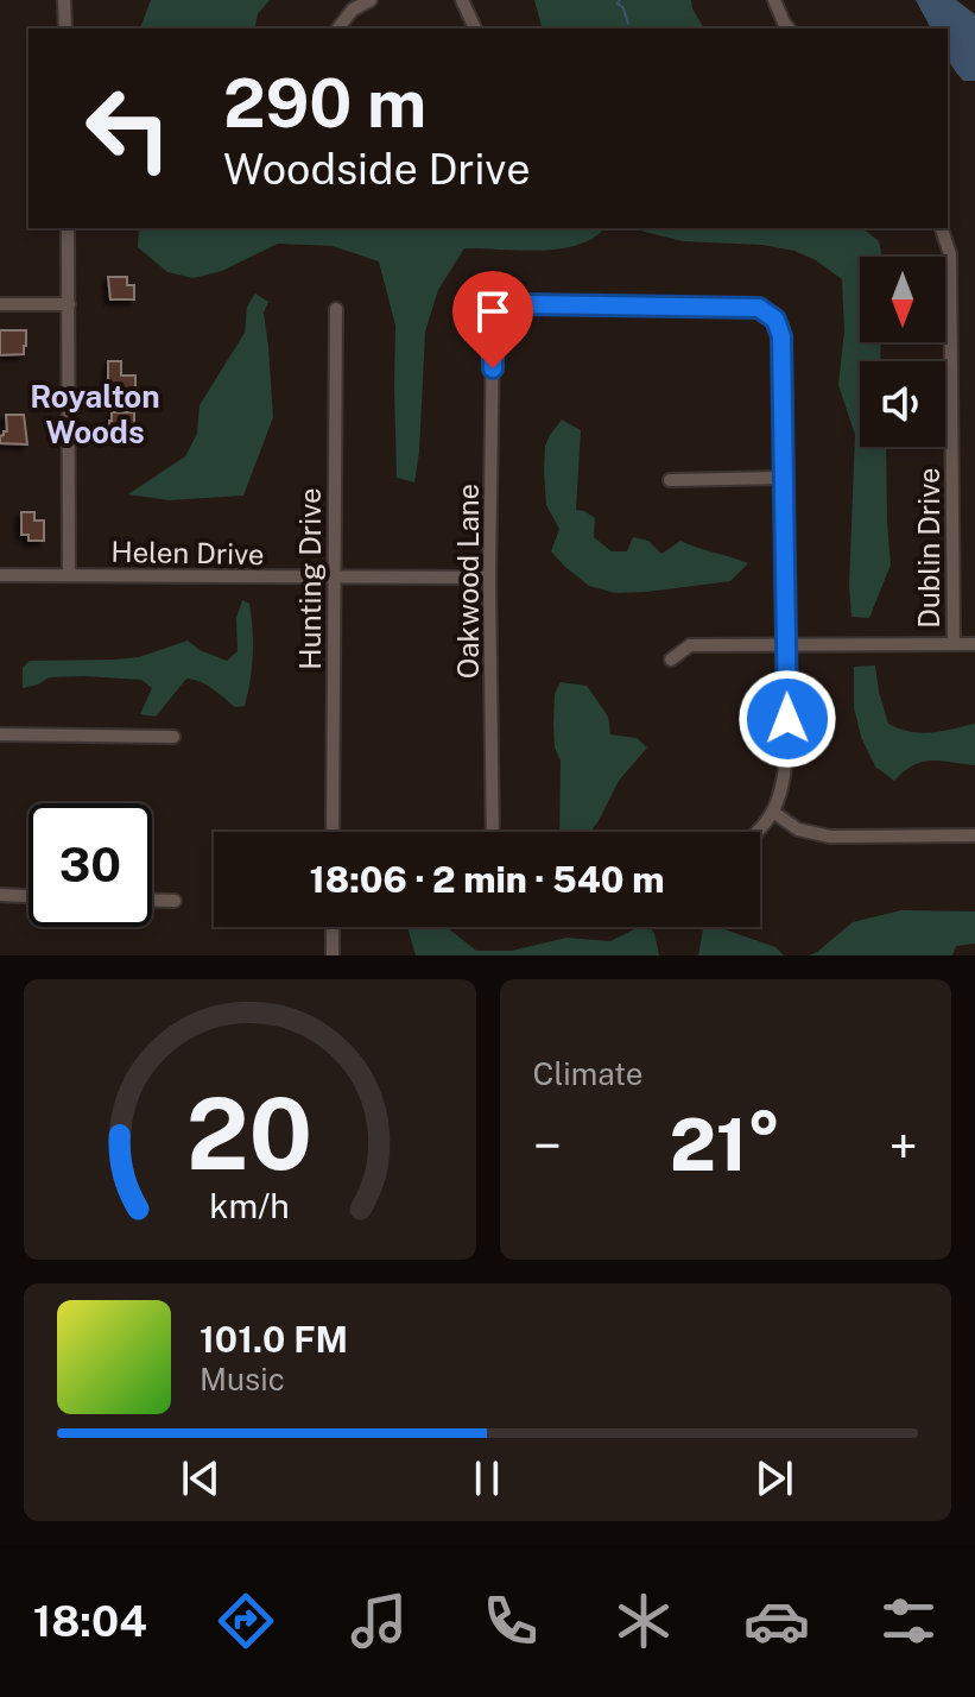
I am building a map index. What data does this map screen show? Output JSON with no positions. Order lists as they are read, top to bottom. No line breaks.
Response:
{"streets":{"street":["Dublin Drive","Helen Drive","Hunting Drive","Oakwood Lane"]},"crossings":[["Helen Drive","Hunting Drive"],["Helen Drive","Oakwood Lane"]],"districts":["Royalton Woods"],"north":"bottom","page":{"turn":["290 m","Woodside Drive"],"limit":"30","trip":"18:06 · 2 min · 540 m","tile":"Climate","heat":["−","21°","+"],"song":["101.0 FM","Music"],"tabs":"18:04","gauge":["20","km/h"]}}
